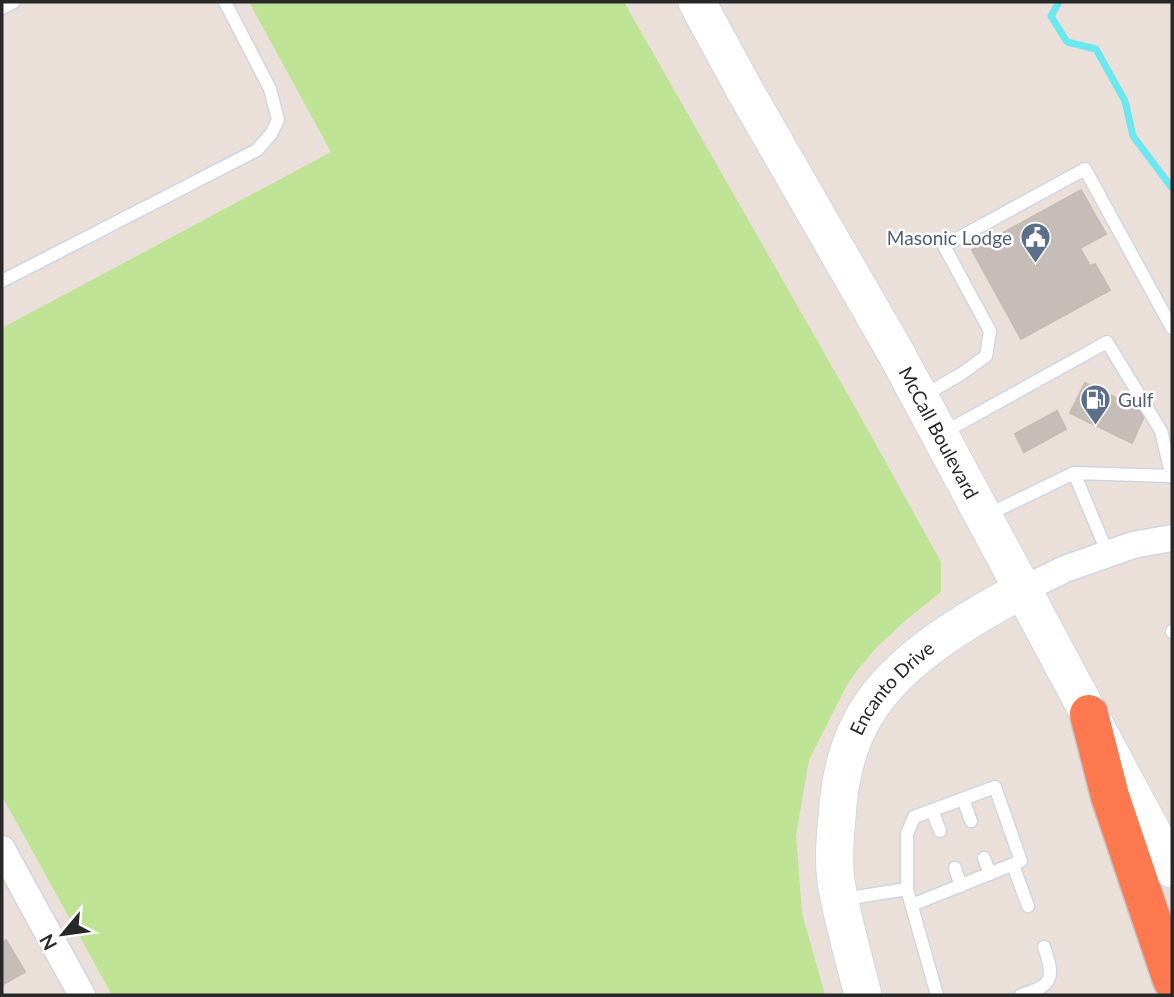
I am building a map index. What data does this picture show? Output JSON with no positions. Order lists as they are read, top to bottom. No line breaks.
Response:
{"streets":{"main road":["McCall Boulevard","Encanto Drive"]},"crossings":[["McCall Boulevard","Encanto Drive"]],"places":{"public building":["Masonic Lodge"],"fuel station":["Gulf"]},"north":"bottom left"}
